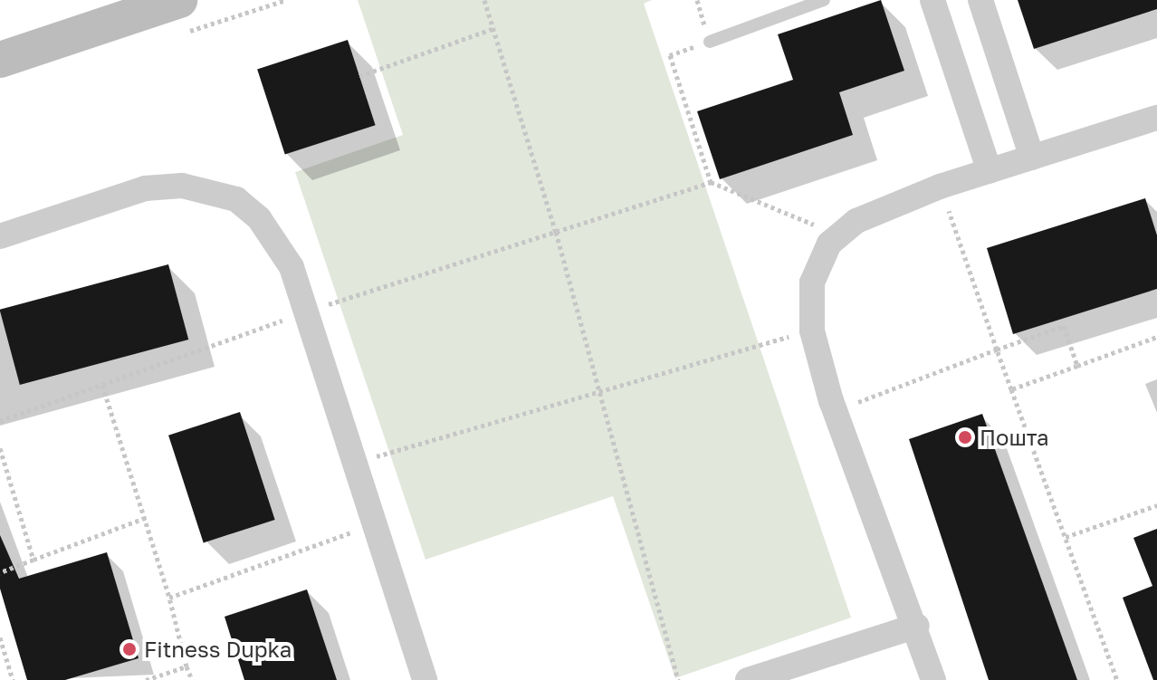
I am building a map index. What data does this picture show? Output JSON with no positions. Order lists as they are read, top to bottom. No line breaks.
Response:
{"places":["Пошта","Fitness Dupka"]}
